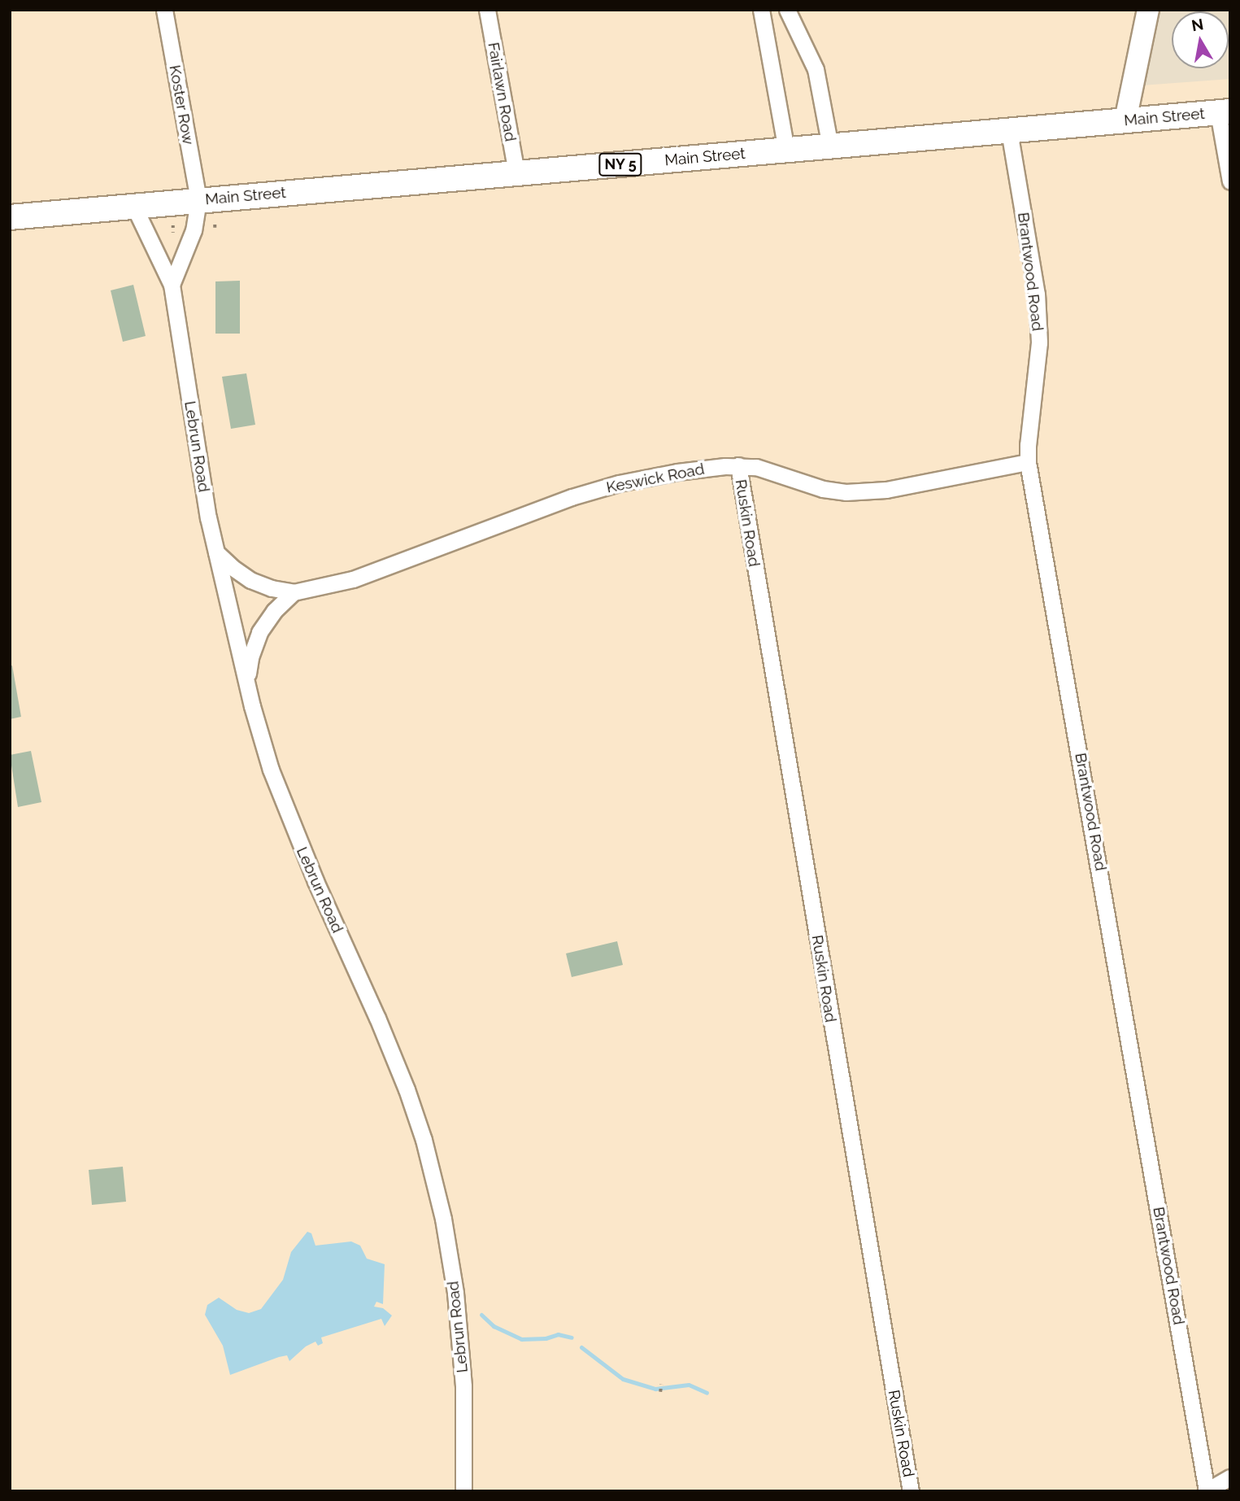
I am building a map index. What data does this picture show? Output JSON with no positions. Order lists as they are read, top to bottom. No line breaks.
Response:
{"streets":{"main road":["Main Street","NY 5"],"street":["Fairlawn Road","Koster Row","Brantwood Road","Lebrun Road","Keswick Road","Ruskin Road"]},"crossings":[["Fairlawn Road","Main Street"],["Koster Row","Main Street"],["Main Street","Brantwood Road"],["Main Street","Lebrun Road"],["Brantwood Road","Keswick Road"],["Lebrun Road","Keswick Road"],["Keswick Road","Ruskin Road"]],"north":"top"}
